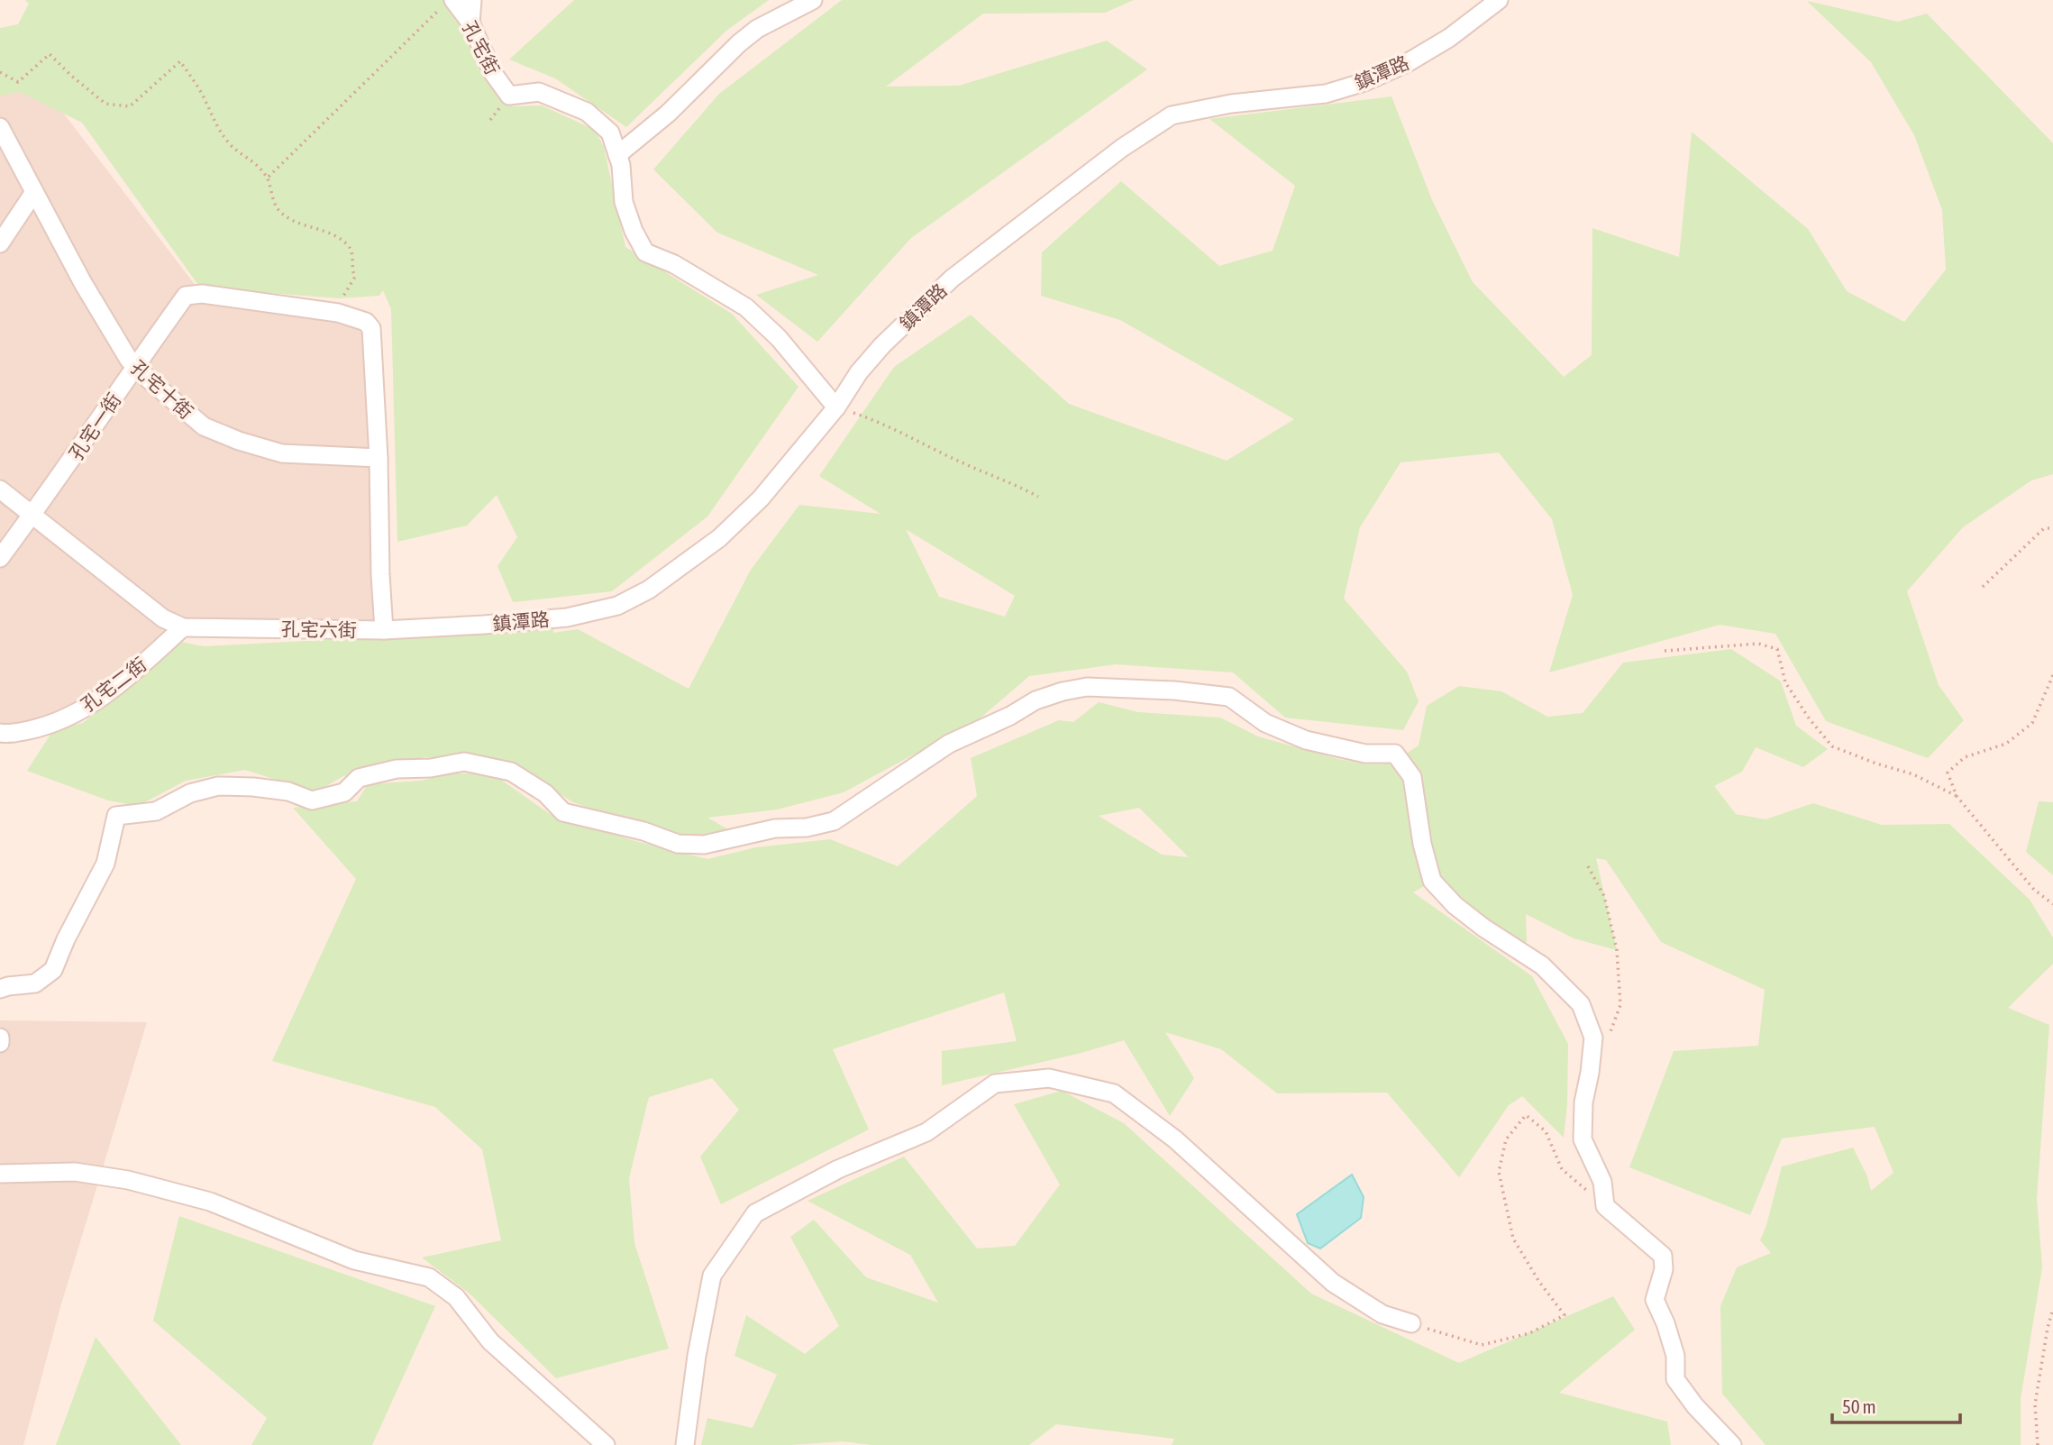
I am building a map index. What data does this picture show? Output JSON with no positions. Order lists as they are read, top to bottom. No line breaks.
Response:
{"streets":{"street":["孔宅街","鎮潭路","孔宅十街","孔宅一街","孔宅六街","孔宅二街"]},"crossings":[["鎮潭路","孔宅六街"],["孔宅十街","孔宅一街"],["孔宅十街","孔宅六街"],["孔宅一街","孔宅六街"],["孔宅六街","孔宅二街"]],"scale_bar":"50 m"}
